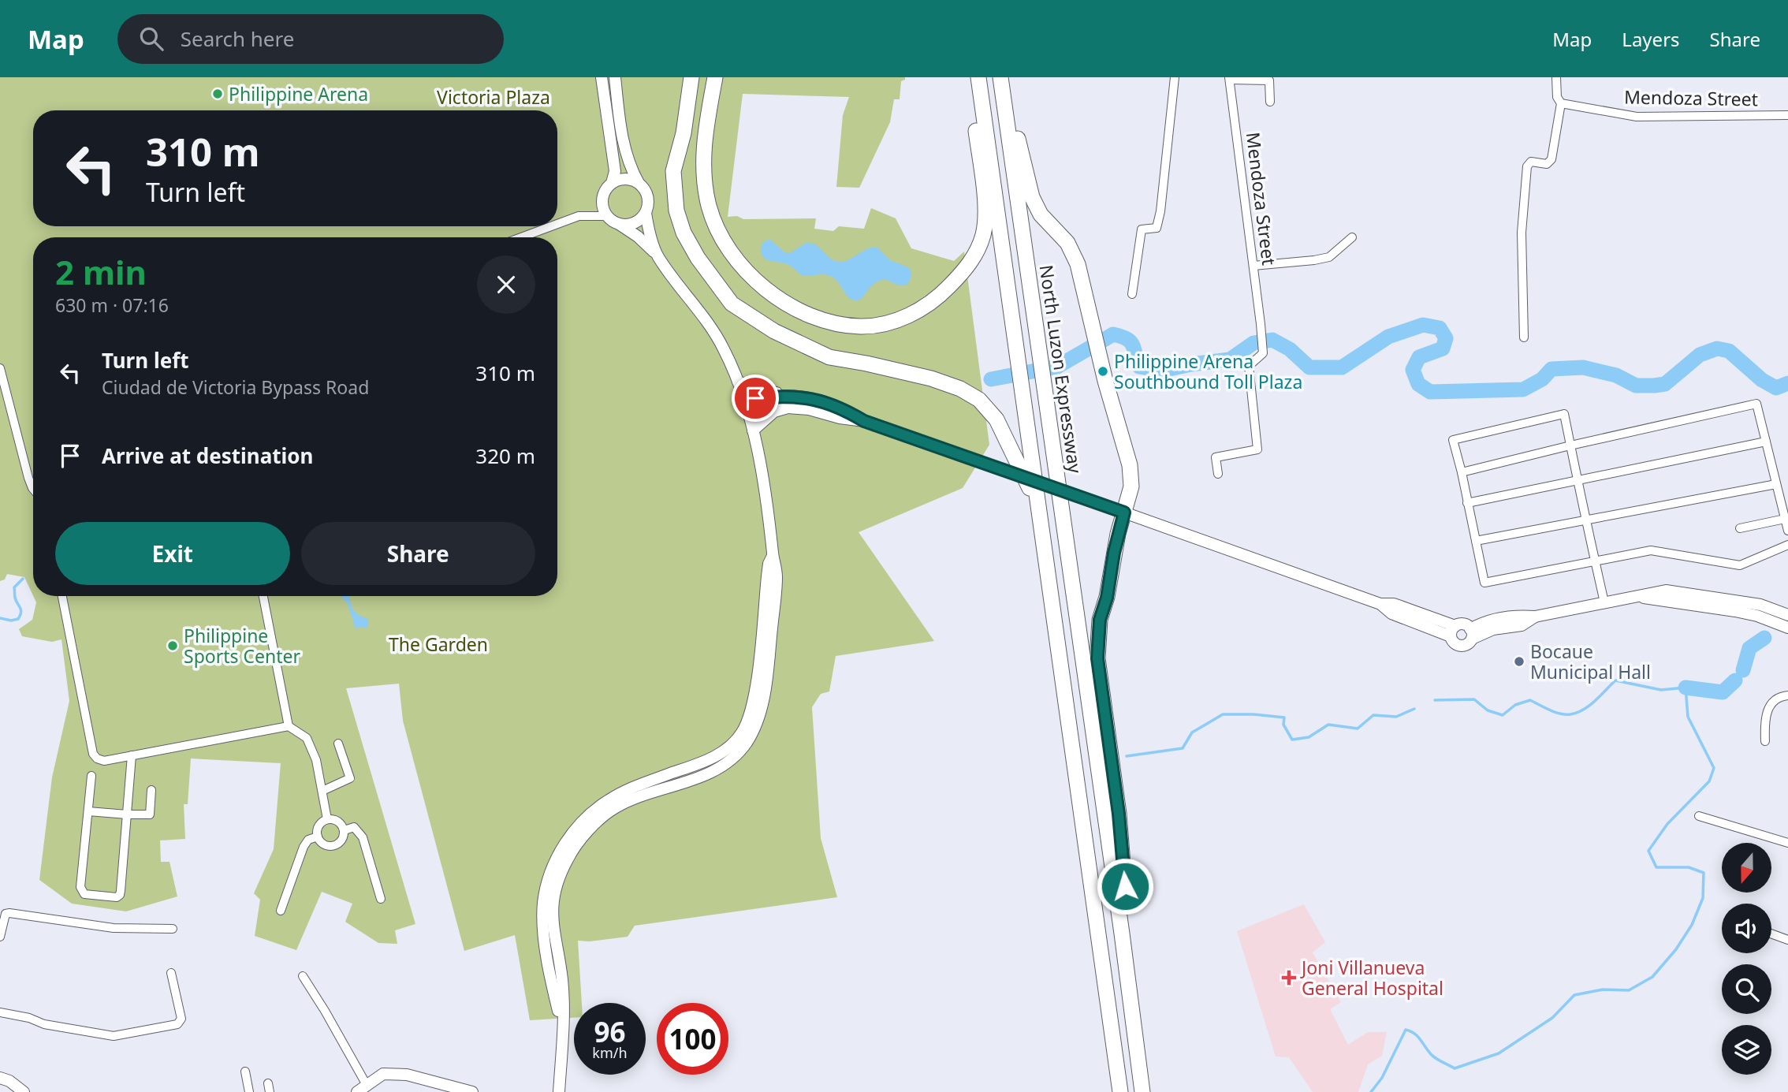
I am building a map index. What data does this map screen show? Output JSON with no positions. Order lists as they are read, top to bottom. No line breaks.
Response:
{"streets":{"highway":["North Luzon Expressway"],"street":["Mendoza Street"]},"parks":["Victoria Plaza","The Garden"],"places":{"other":["Philippine Arena","Philippine Arena Southbound Toll Plaza","Philippine Sports Center","Bocaue Municipal Hall"],"health":["Joni Villanueva General Hospital"]},"north":"bottom","page":{"header":"Map","search":"Search here","nav":["Map","Layers","Share"],"turn":["310 m","Turn left"],"heading":["2 min","630 m · 07:16"],"list":[{"name":"Turn left","note":"Ciudad de Victoria Bypass Road","value":"310 m"},{"name":"Arrive at destination","value":"320 m"}],"buttons":["Exit","Share"],"speed":"96 km/h","limit":"100"}}
